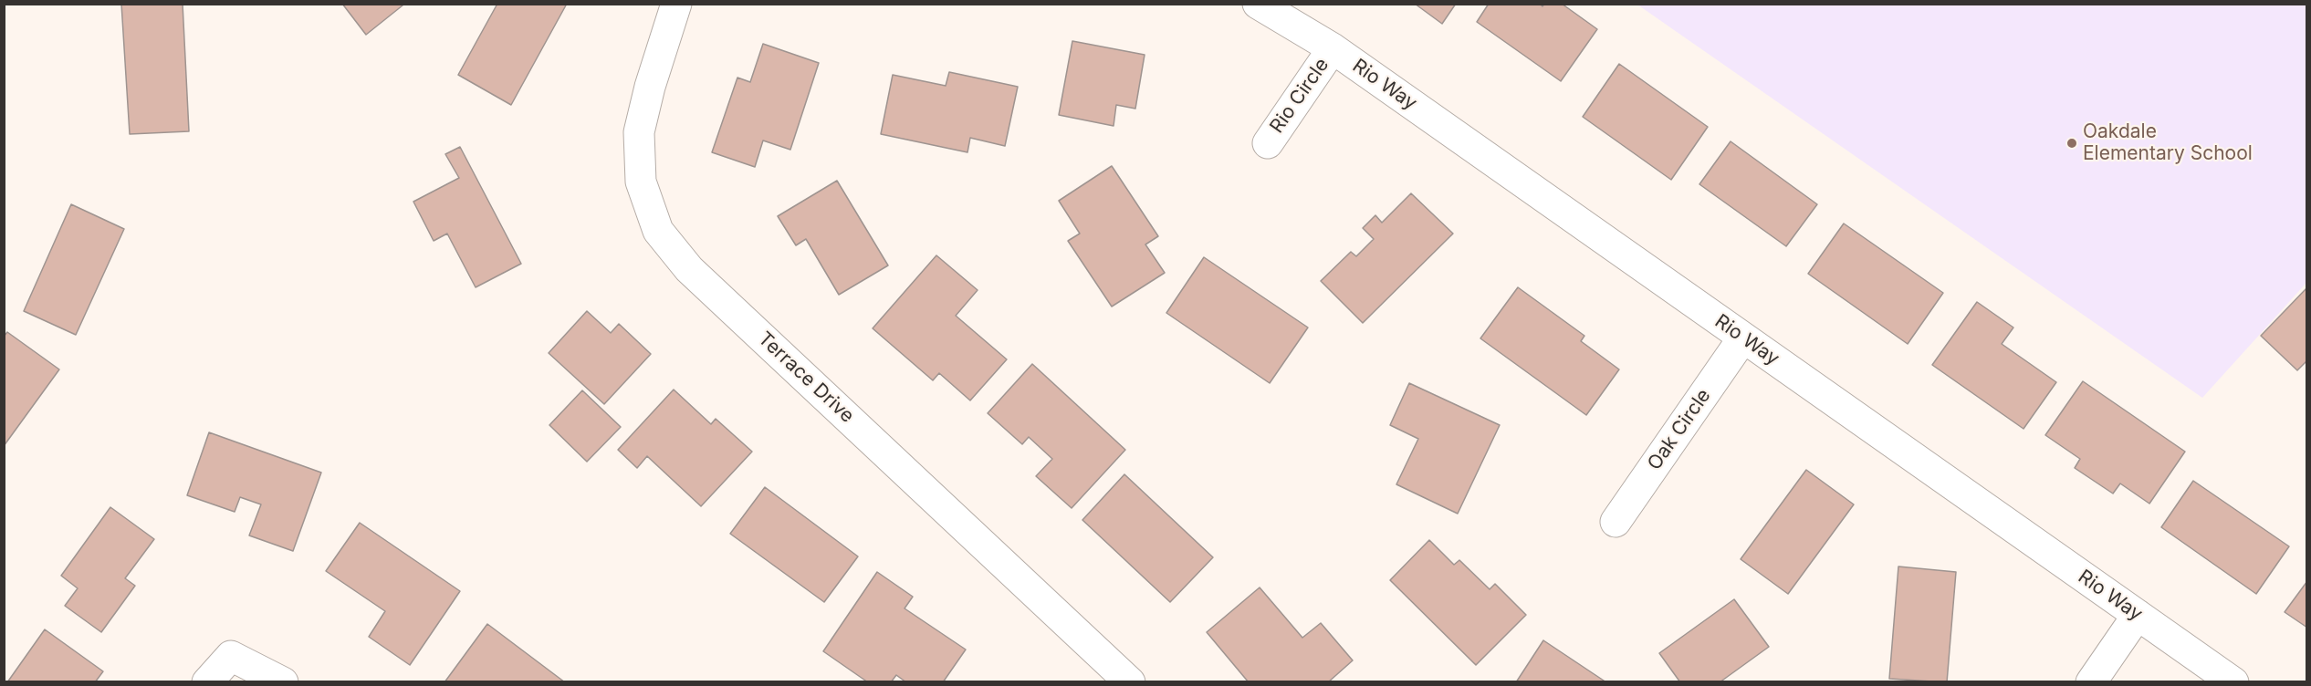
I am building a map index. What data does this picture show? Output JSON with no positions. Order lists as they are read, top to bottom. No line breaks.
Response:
{"streets":{"street":["Rio Way","Rio Circle","Terrace Drive","Oak Circle"]},"crossings":[["Rio Way","Rio Circle"],["Rio Way","Oak Circle"]],"places":["Oakdale Elementary School"]}
